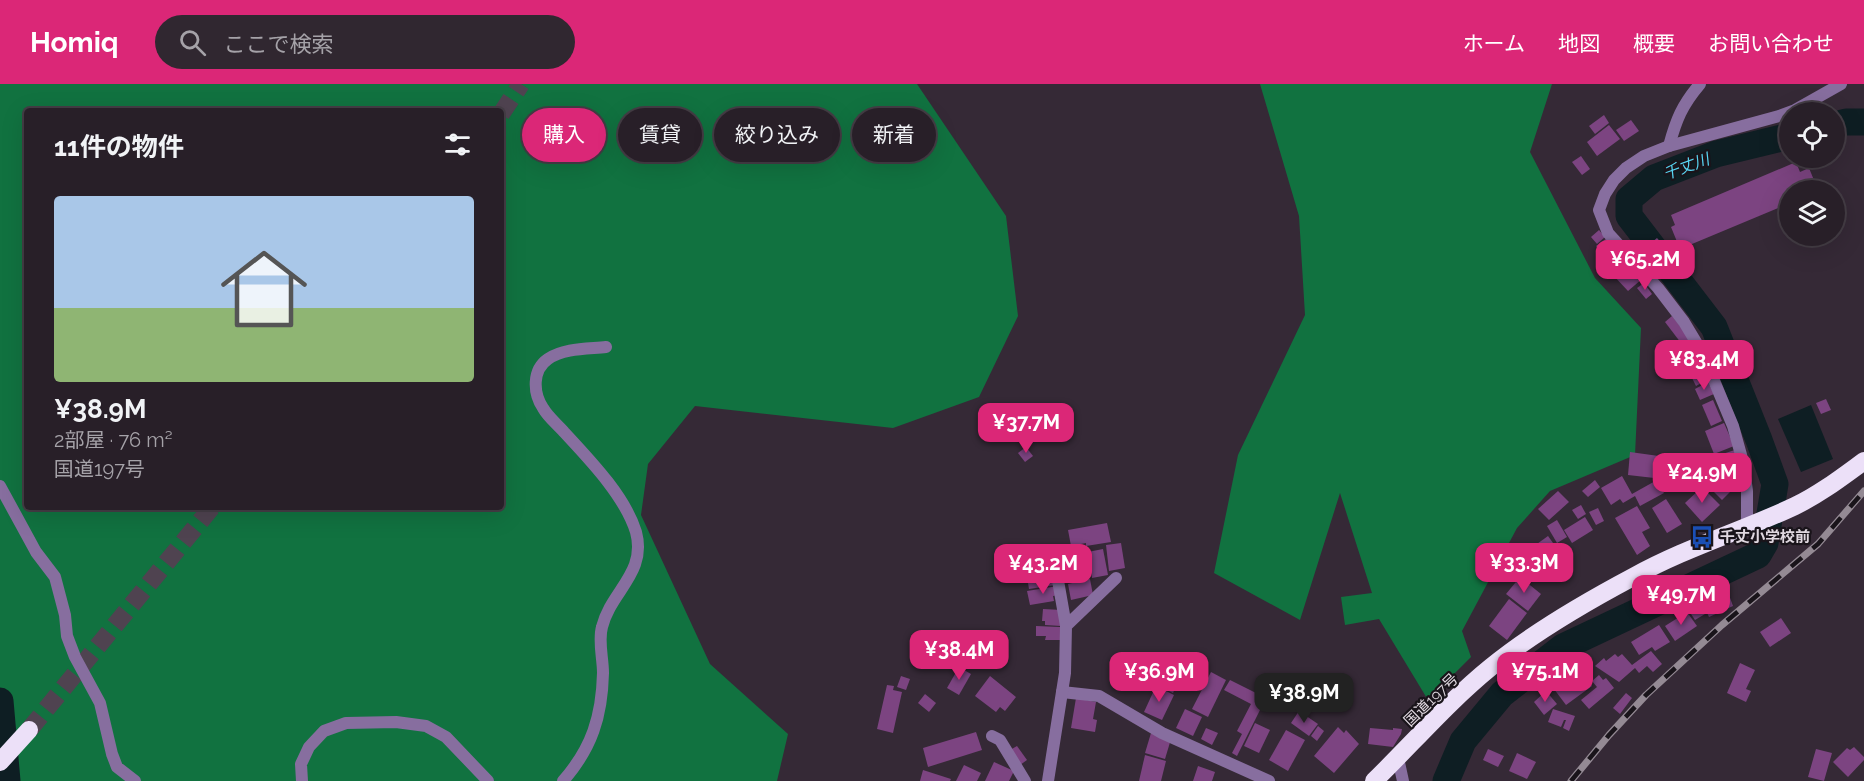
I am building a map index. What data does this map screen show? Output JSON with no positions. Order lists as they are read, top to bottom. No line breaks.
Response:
{"streets":{"highway":["国道197号"]},"water":["千丈川"],"places":{"bus stop":["千丈小学校前"]},"page":{"header":"Homiq","search":"ここで検索","nav":["ホーム","地図","概要","お問い合わせ"],"chip":["購入","賃貸","絞り込み","新着"],"heading":"11件の物件","list":[{"name":"¥38.9M","note":"2部屋 · 76 m² · 国道197号"}],"price":["¥65.2M","¥83.4M","¥37.7M","¥24.9M","¥33.3M","¥43.2M","¥49.7M","¥38.4M","¥36.9M","¥75.1M","¥38.9M"]}}
